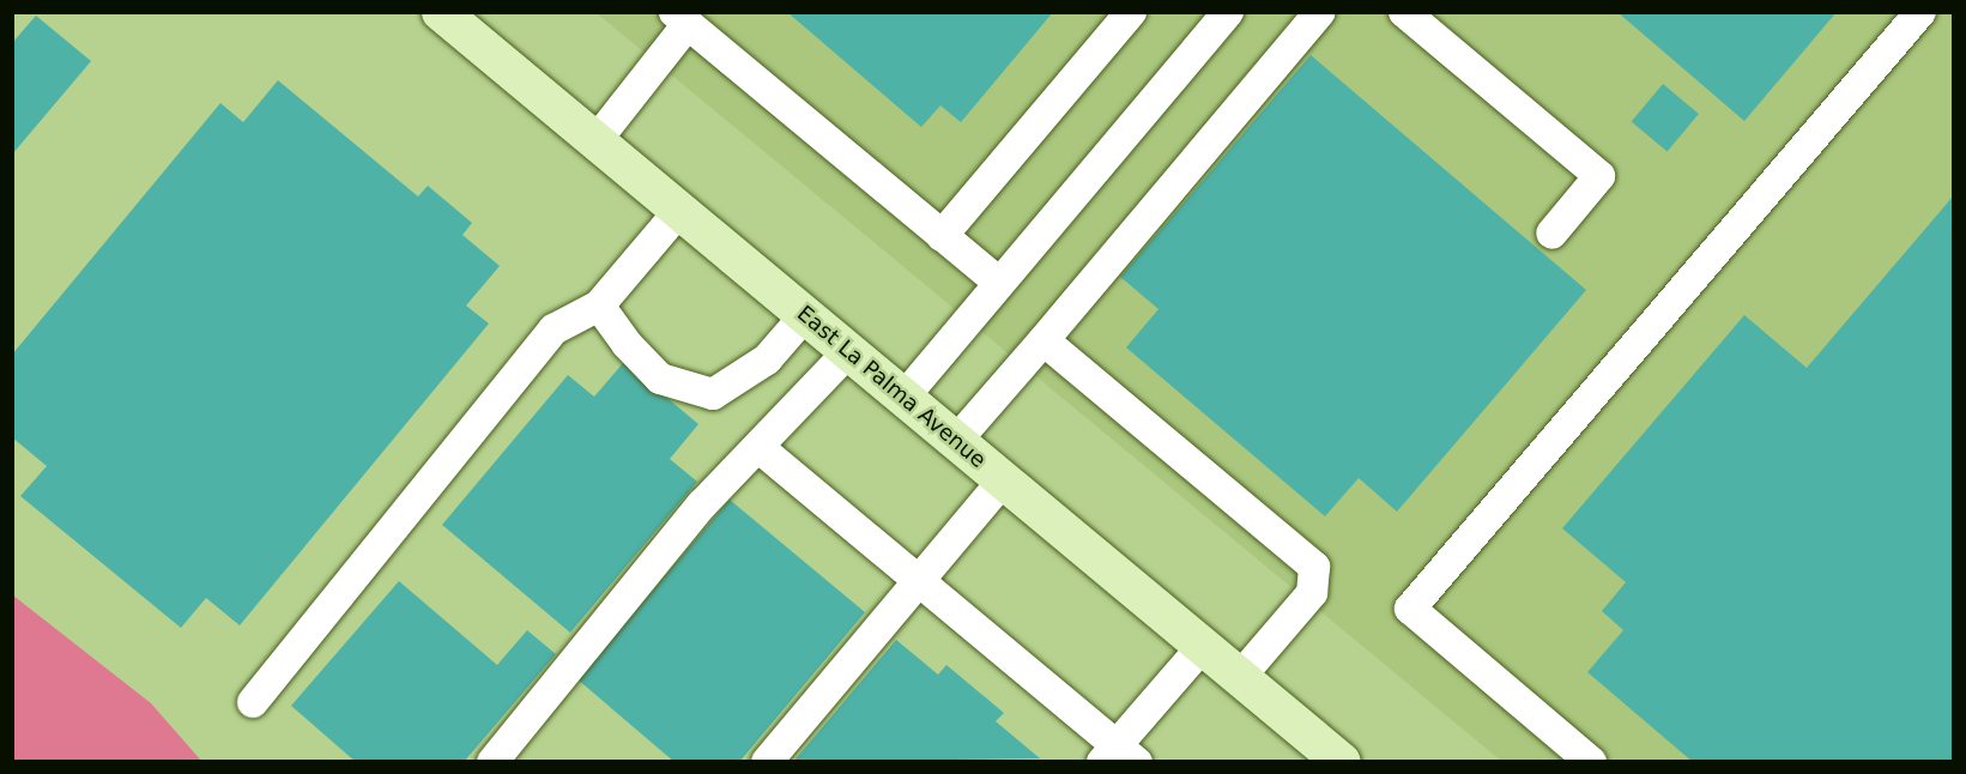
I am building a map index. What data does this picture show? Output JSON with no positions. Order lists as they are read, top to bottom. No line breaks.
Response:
{"streets":{"main road":["East La Palma Avenue"]}}
